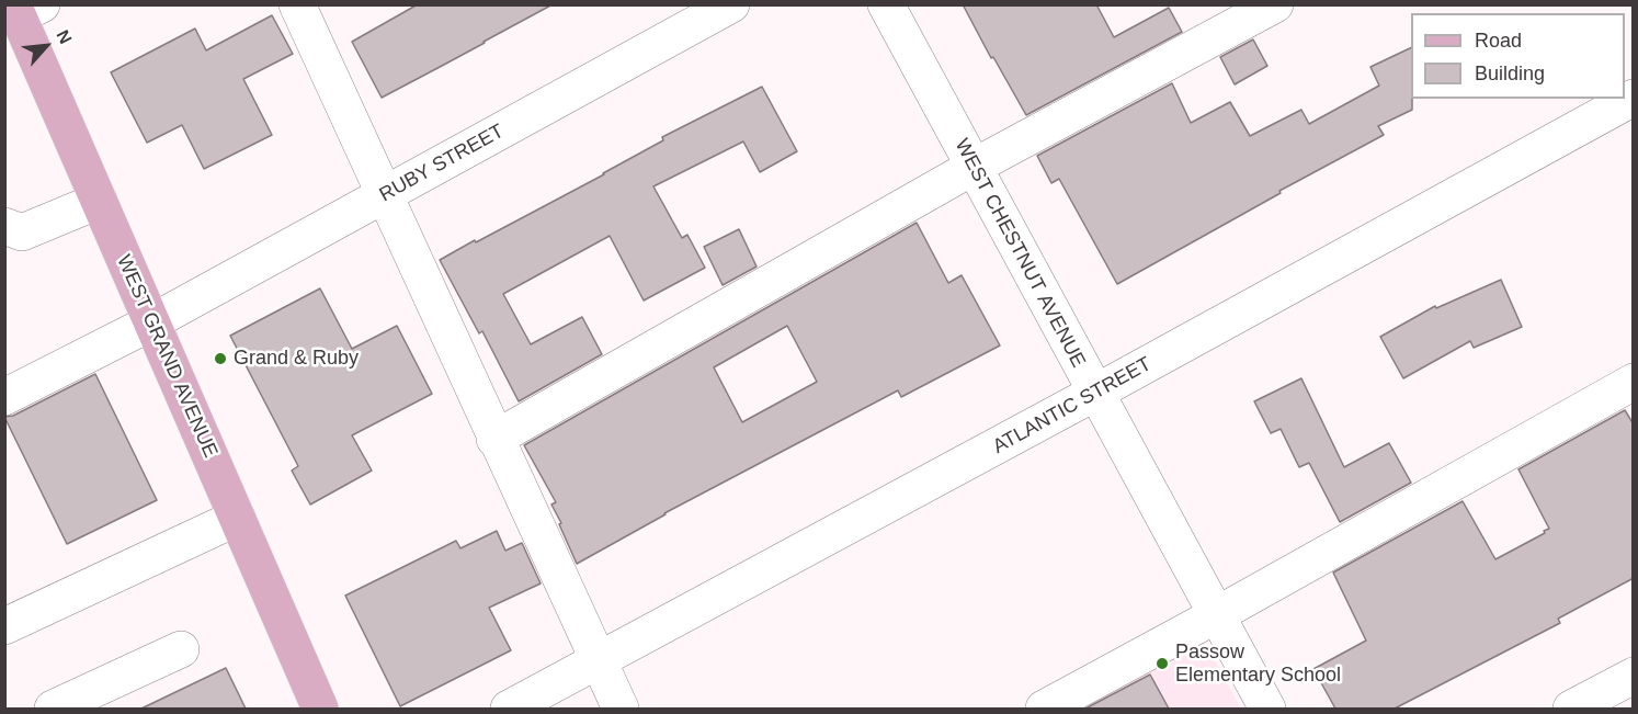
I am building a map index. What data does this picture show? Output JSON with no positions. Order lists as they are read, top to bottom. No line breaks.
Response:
{"streets":{"main road":["WEST GRAND AVENUE"],"street":["RUBY STREET","WEST CHESTNUT AVENUE","ATLANTIC STREET"]},"crossings":[["RUBY STREET","WEST GRAND AVENUE"],["WEST CHESTNUT AVENUE","ATLANTIC STREET"]],"places":["Grand & Ruby","Passow Elementary School"],"legend":["Road","Building"],"north":"top right"}
